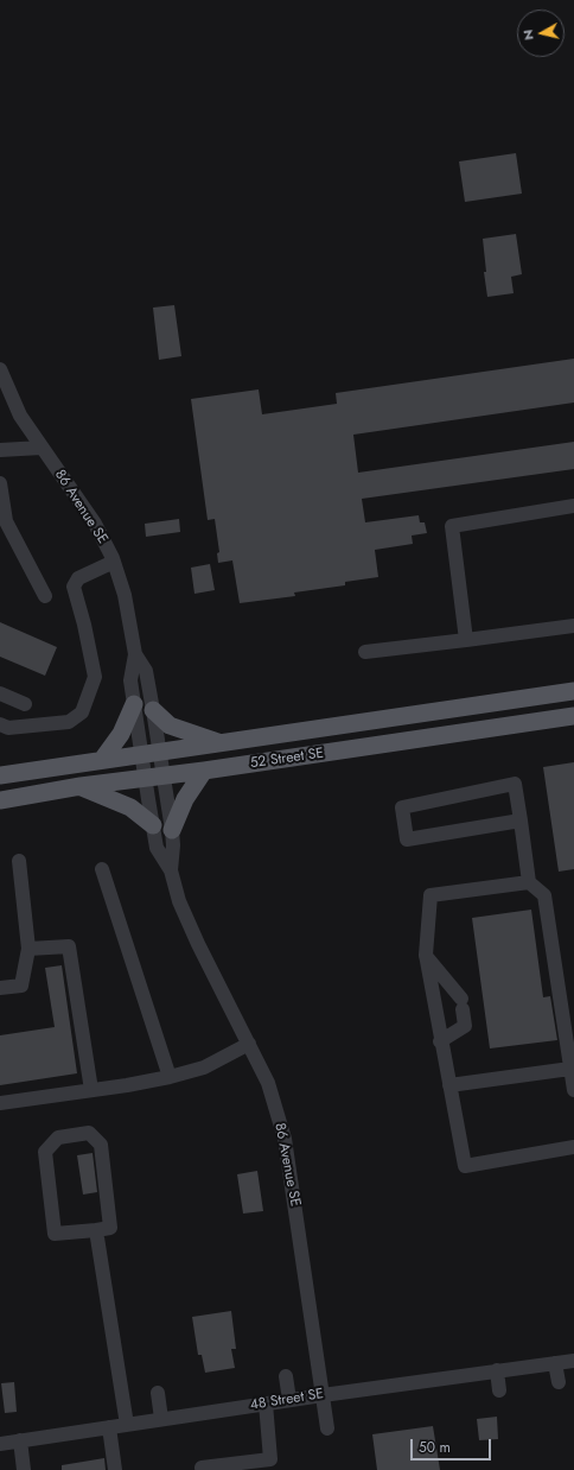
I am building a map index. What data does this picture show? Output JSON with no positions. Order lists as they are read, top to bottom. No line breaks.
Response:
{"streets":{"main road":["52 Street SE"],"street":["86 Avenue SE","48 Street SE"]},"crossings":[["86 Avenue SE","52 Street SE"],["86 Avenue SE","48 Street SE"]],"scale_bar":"50 m","north":"left"}
